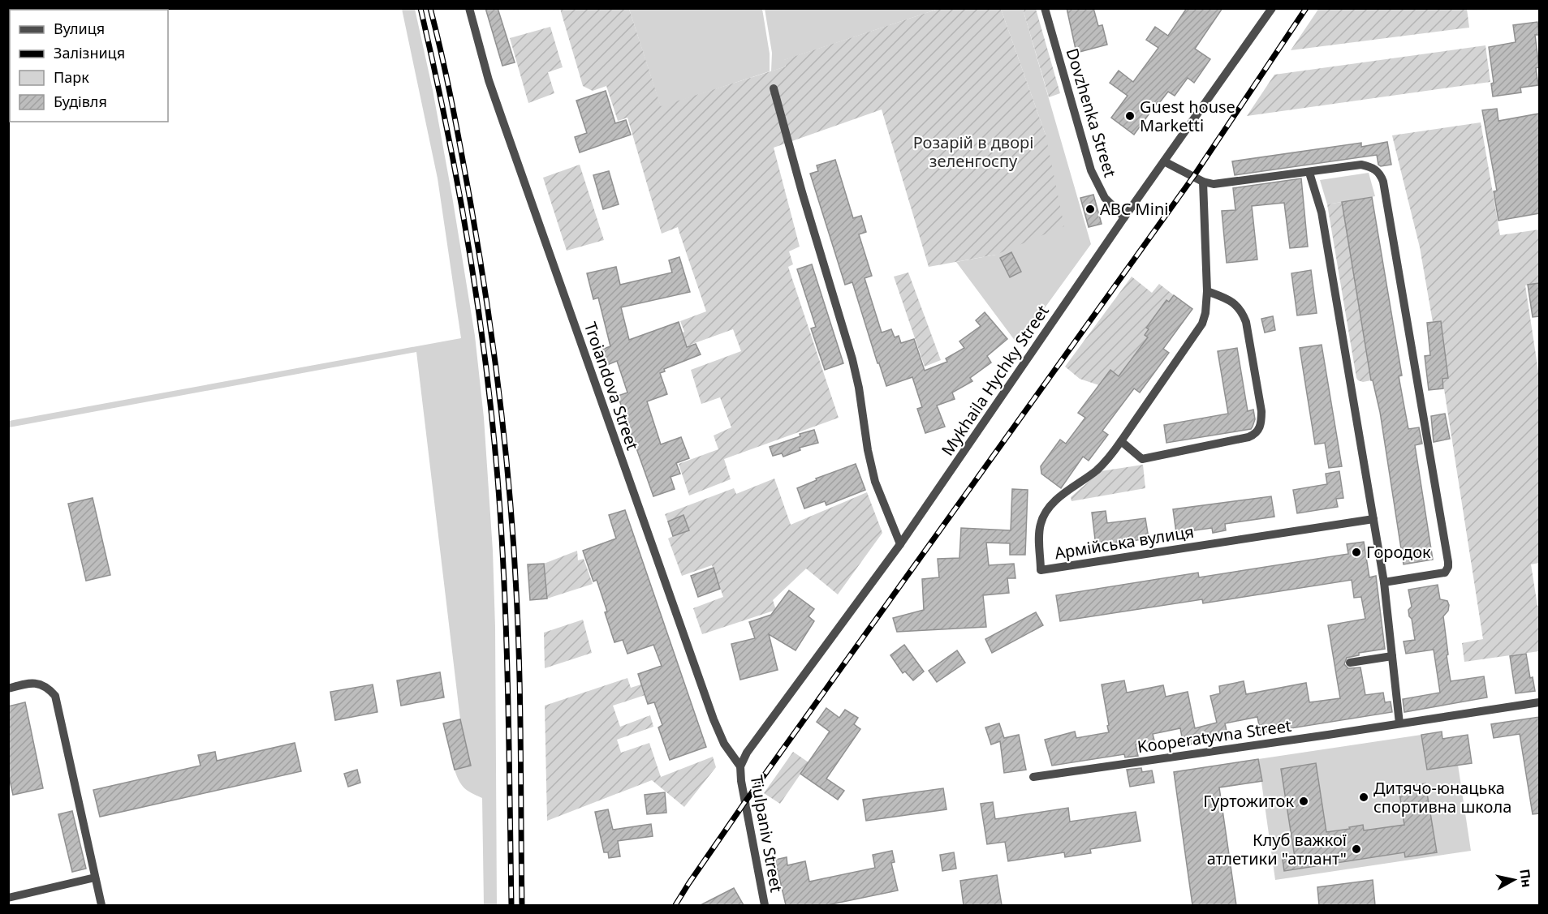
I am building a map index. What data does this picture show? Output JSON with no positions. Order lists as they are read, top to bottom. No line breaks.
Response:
{"streets":{"street":["Dovzhenka Street","Mykhaila Hychky Street","Troiandova Street","Армійська вулиця","Kooperatyvna Street","Tiulpaniv Street"]},"crossings":[["Dovzhenka Street","Mykhaila Hychky Street"],["Mykhaila Hychky Street","Troiandova Street"],["Mykhaila Hychky Street","Tiulpaniv Street"],["Troiandova Street","Tiulpaniv Street"]],"parks":["Розарій в дворі зеленгоспу"],"places":["Guest house Marketti","ABC Mini","Городок","Дитячо-юнацька спортивна школа","Гуртожиток","Клуб важкої атлетики \"атлант\""],"legend":["Вулиця","Залізниця","Парк","Будівля"],"north":"right"}
